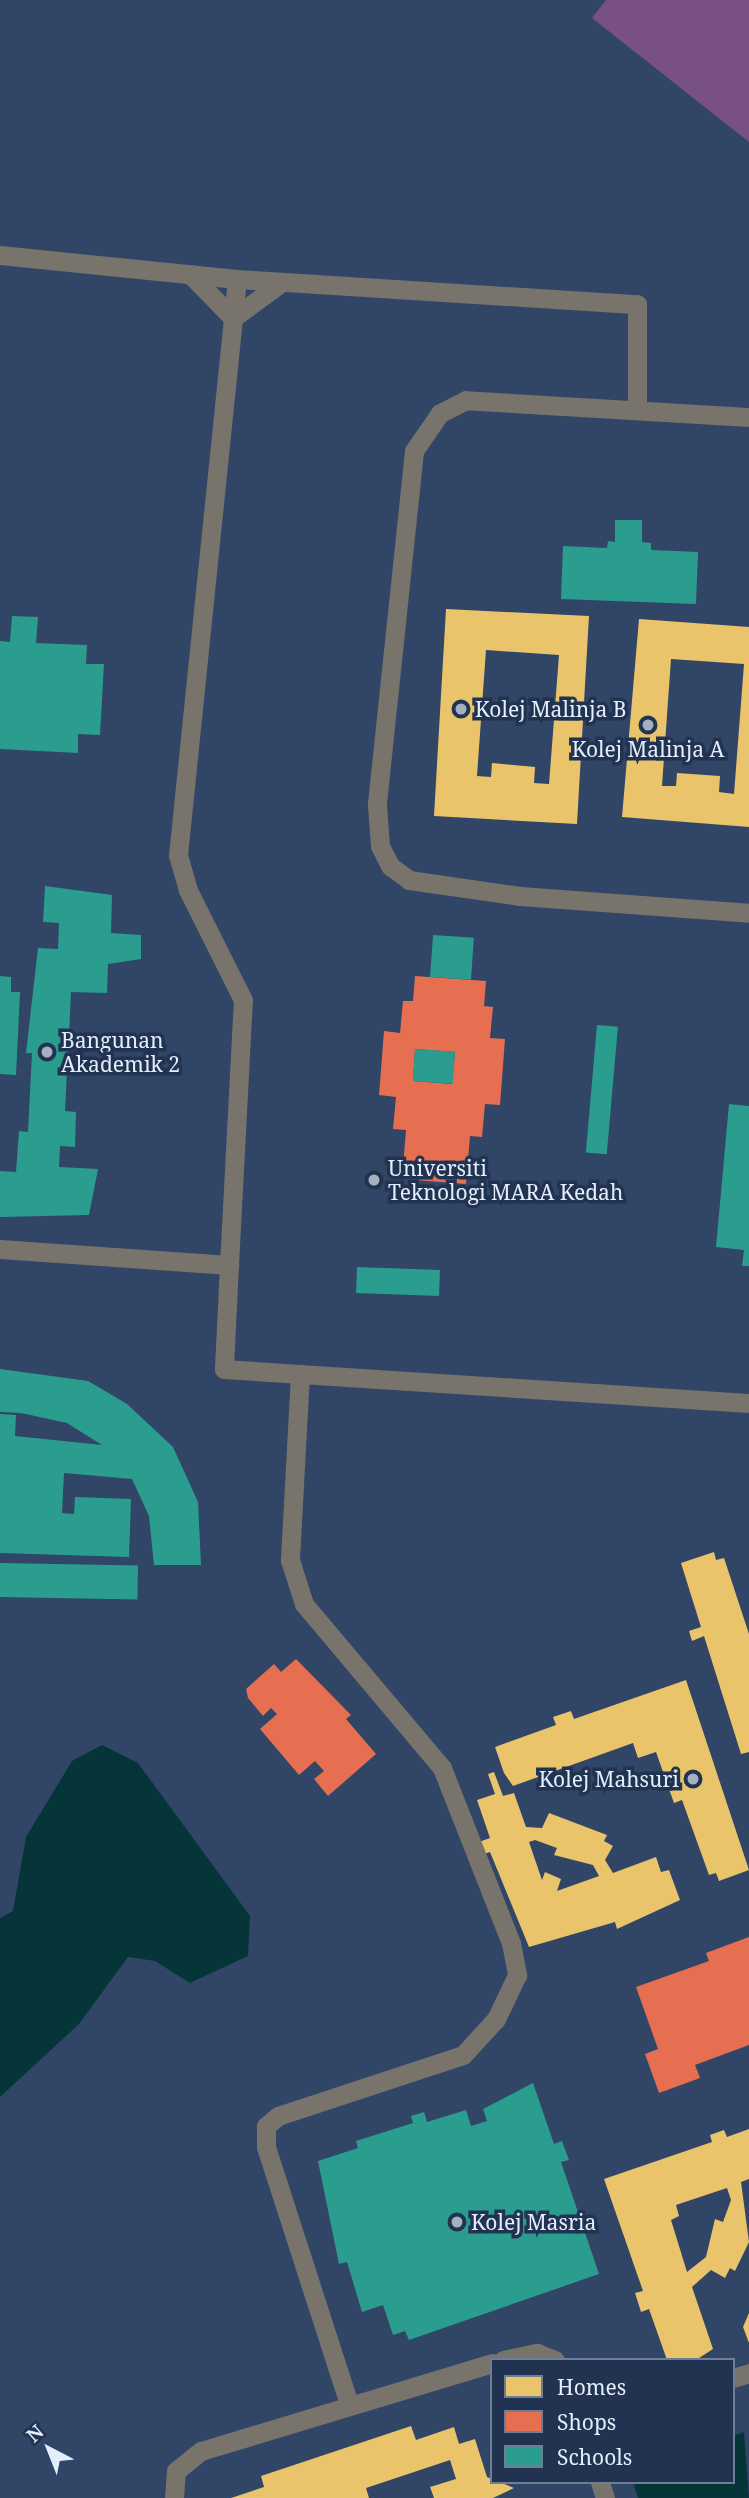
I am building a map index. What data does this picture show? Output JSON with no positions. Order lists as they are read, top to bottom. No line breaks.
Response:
{"places":["Kolej Malinja B","Kolej Malinja A","Bangunan Akademik 2","Universiti Teknologi MARA Kedah","Kolej Mahsuri","Kolej Masria"],"legend":["Homes","Shops","Schools"],"north":"top left"}
